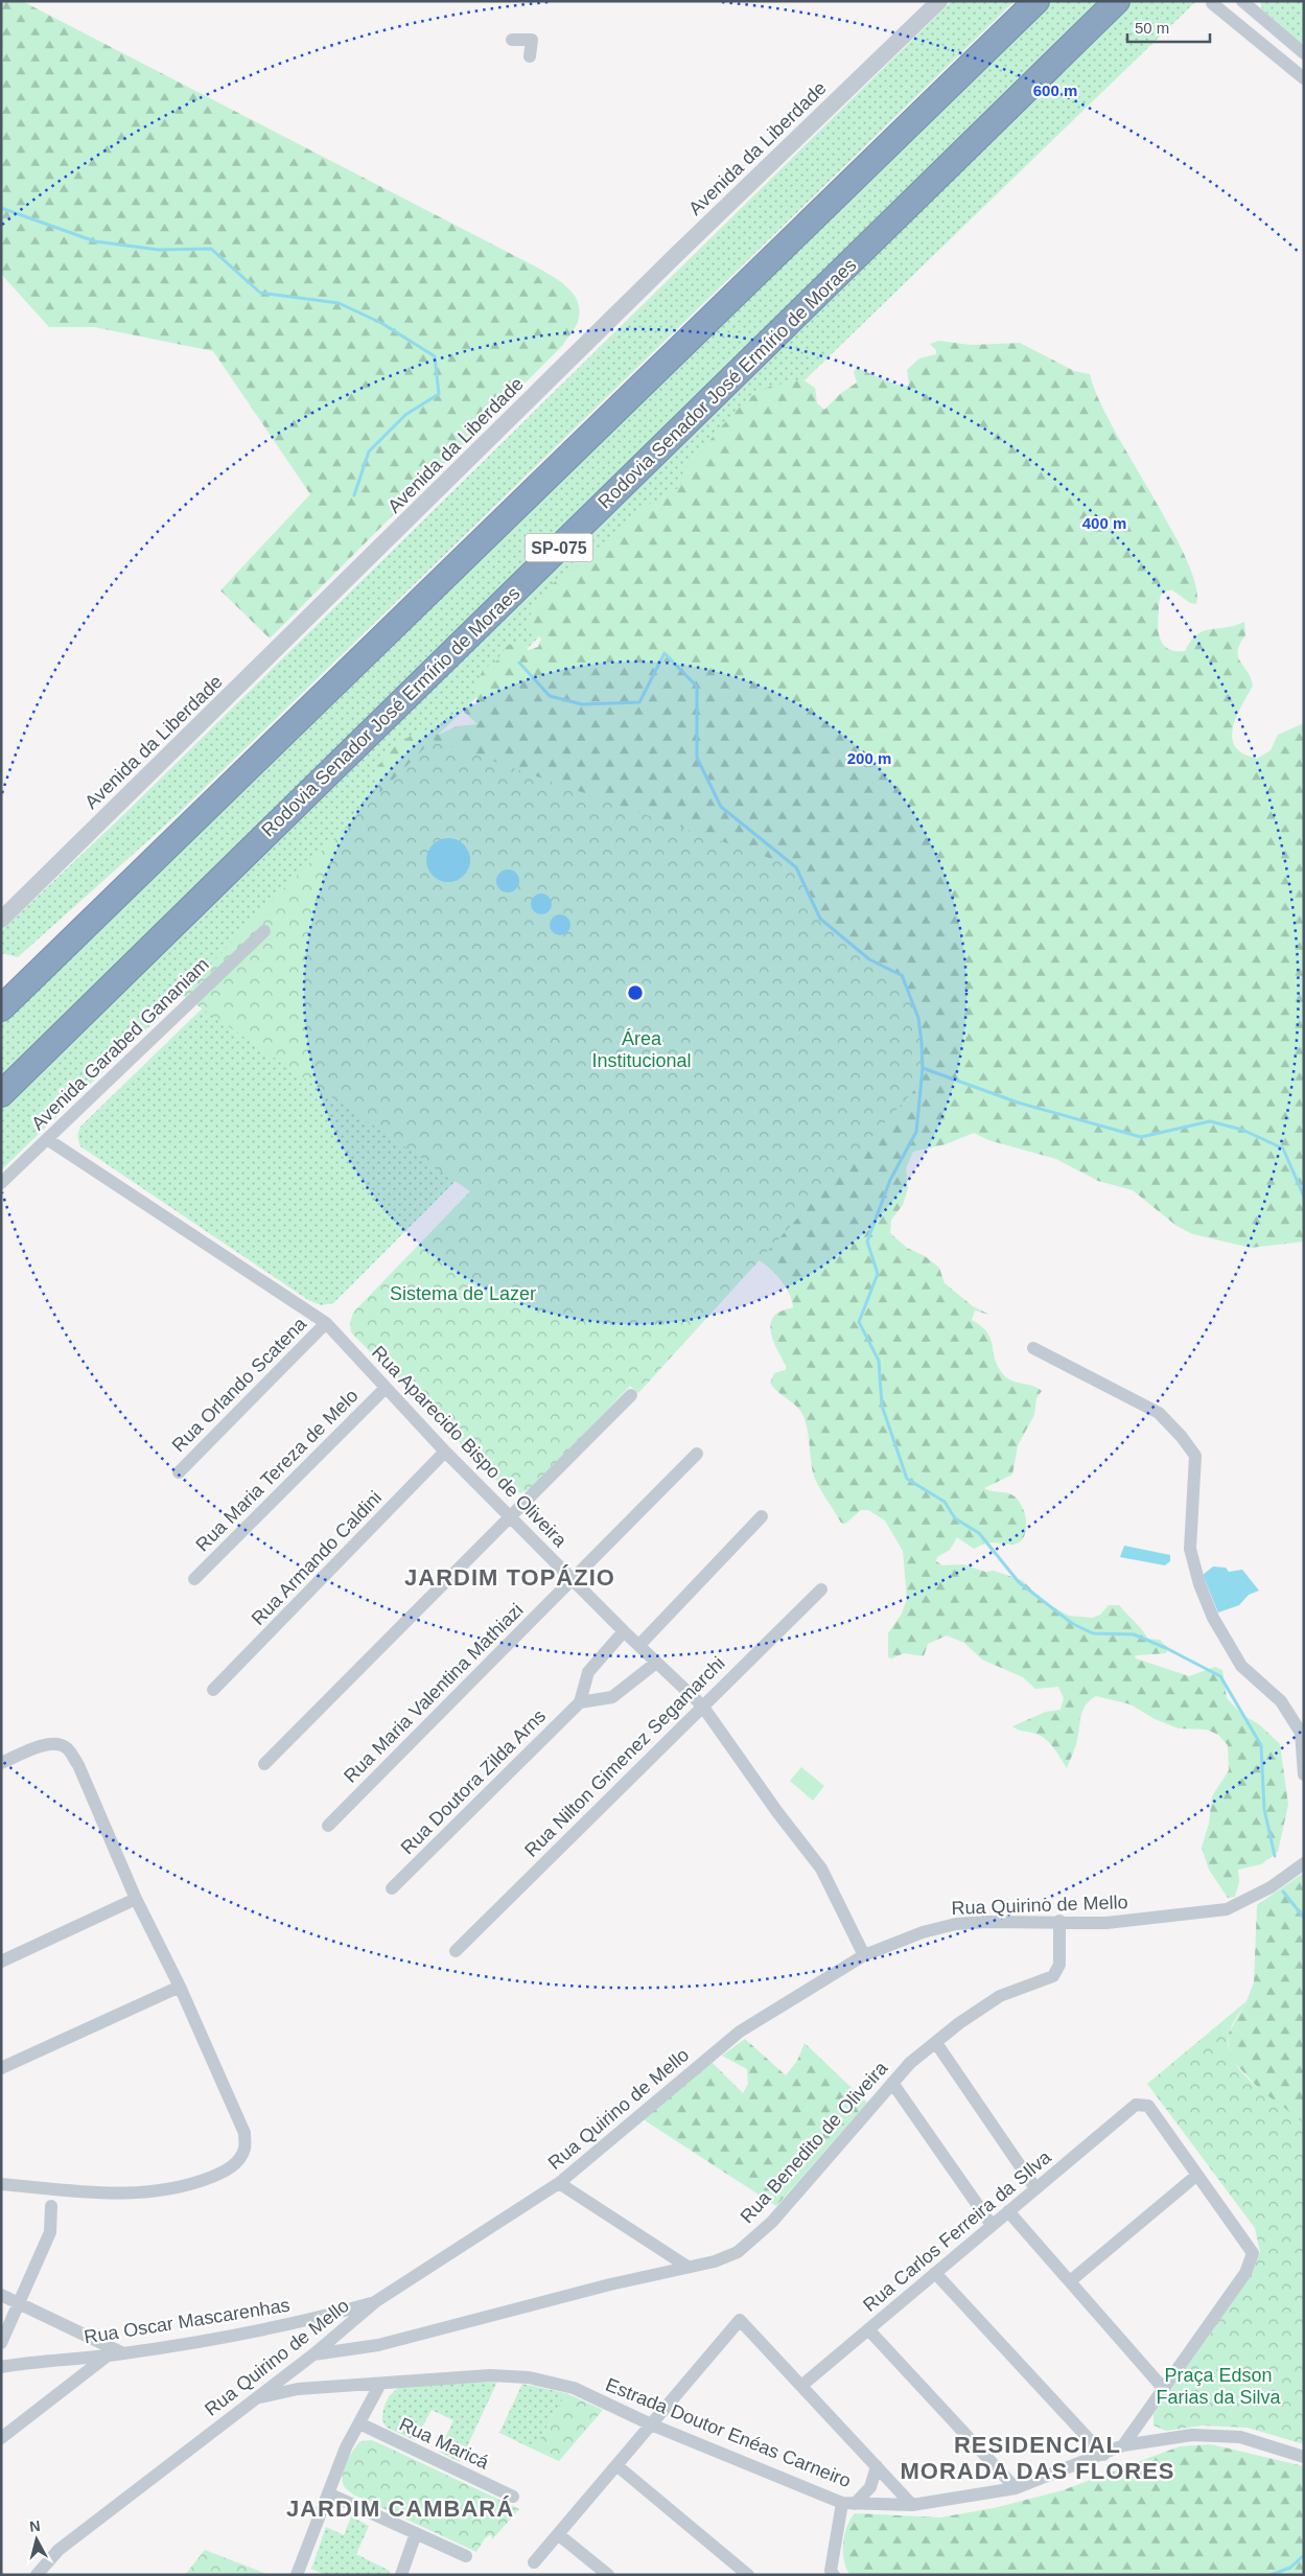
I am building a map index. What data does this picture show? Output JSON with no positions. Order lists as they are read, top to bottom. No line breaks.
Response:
{"streets":{"highway":["Rodovia Senador José Ermírio de Moraes","SP-075"],"street":["Avenida da Liberdade","Avenida Garabed Gananiam","Rua Orlando Scatena","Rua Aparecido Bispo de Oliveira","Rua Maria Tereza de Melo","Rua Armando Caldini","Rua Maria Valentina Mathiazi","Rua Nilton Gimenez Segamarchi","Rua Doutora Zilda Arns","Rua Quirino de Mello","Rua Benedito de Oliveira","Rua Carlos Ferreira da SIlva","Rua Oscar Mascarenhas","Estrada Doutor Enéas Carneiro","Rua Maricá"]},"crossings":[["Avenida Garabed Gananiam","Rua Aparecido Bispo de Oliveira"],["Rua Orlando Scatena","Rua Aparecido Bispo de Oliveira"],["Rua Aparecido Bispo de Oliveira","Rua Maria Tereza de Melo"],["Rua Aparecido Bispo de Oliveira","Rua Armando Caldini"],["Rua Aparecido Bispo de Oliveira","Rua Maria Valentina Mathiazi"],["Rua Aparecido Bispo de Oliveira","Rua Nilton Gimenez Segamarchi"],["Rua Aparecido Bispo de Oliveira","Rua Doutora Zilda Arns"],["Rua Aparecido Bispo de Oliveira","Rua Quirino de Mello"],["Rua Quirino de Mello","Rua Benedito de Oliveira"],["Rua Quirino de Mello","Rua Oscar Mascarenhas"],["Rua Quirino de Mello","Estrada Doutor Enéas Carneiro"]],"districts":["JARDIM TOPÁZIO","RESIDENCIAL MORADA DAS FLORES","JARDIM CAMBARÁ"],"parks":["Área Institucional","Sistema de Lazer","Praça Edson Farias da Silva"],"scale_bar":"50 m","north":"top","rings":["600 m","400 m","200 m"]}
